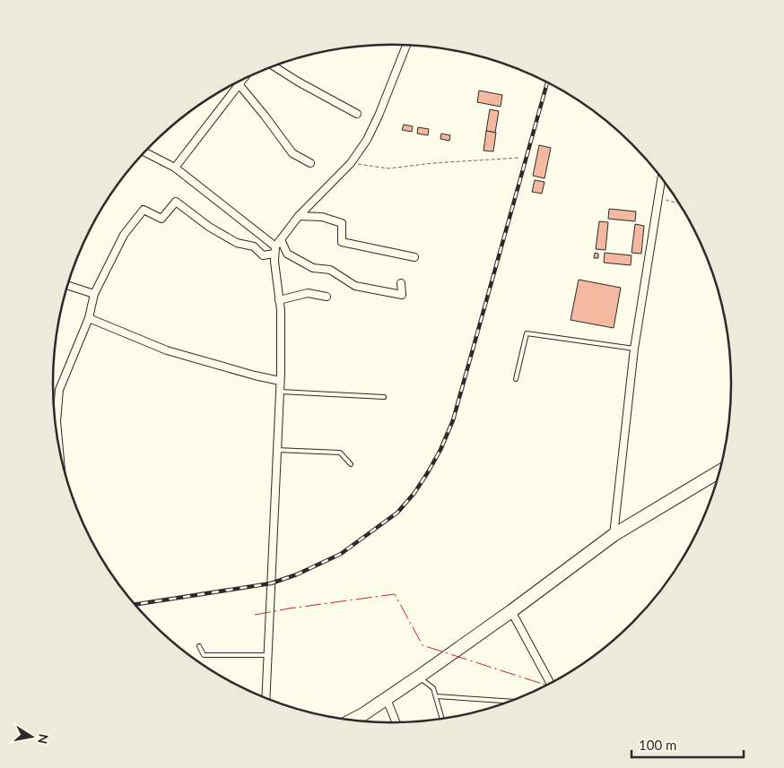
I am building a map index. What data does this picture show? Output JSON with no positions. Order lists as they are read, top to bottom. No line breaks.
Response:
{"scale_bar":"100 m","north":"right"}
